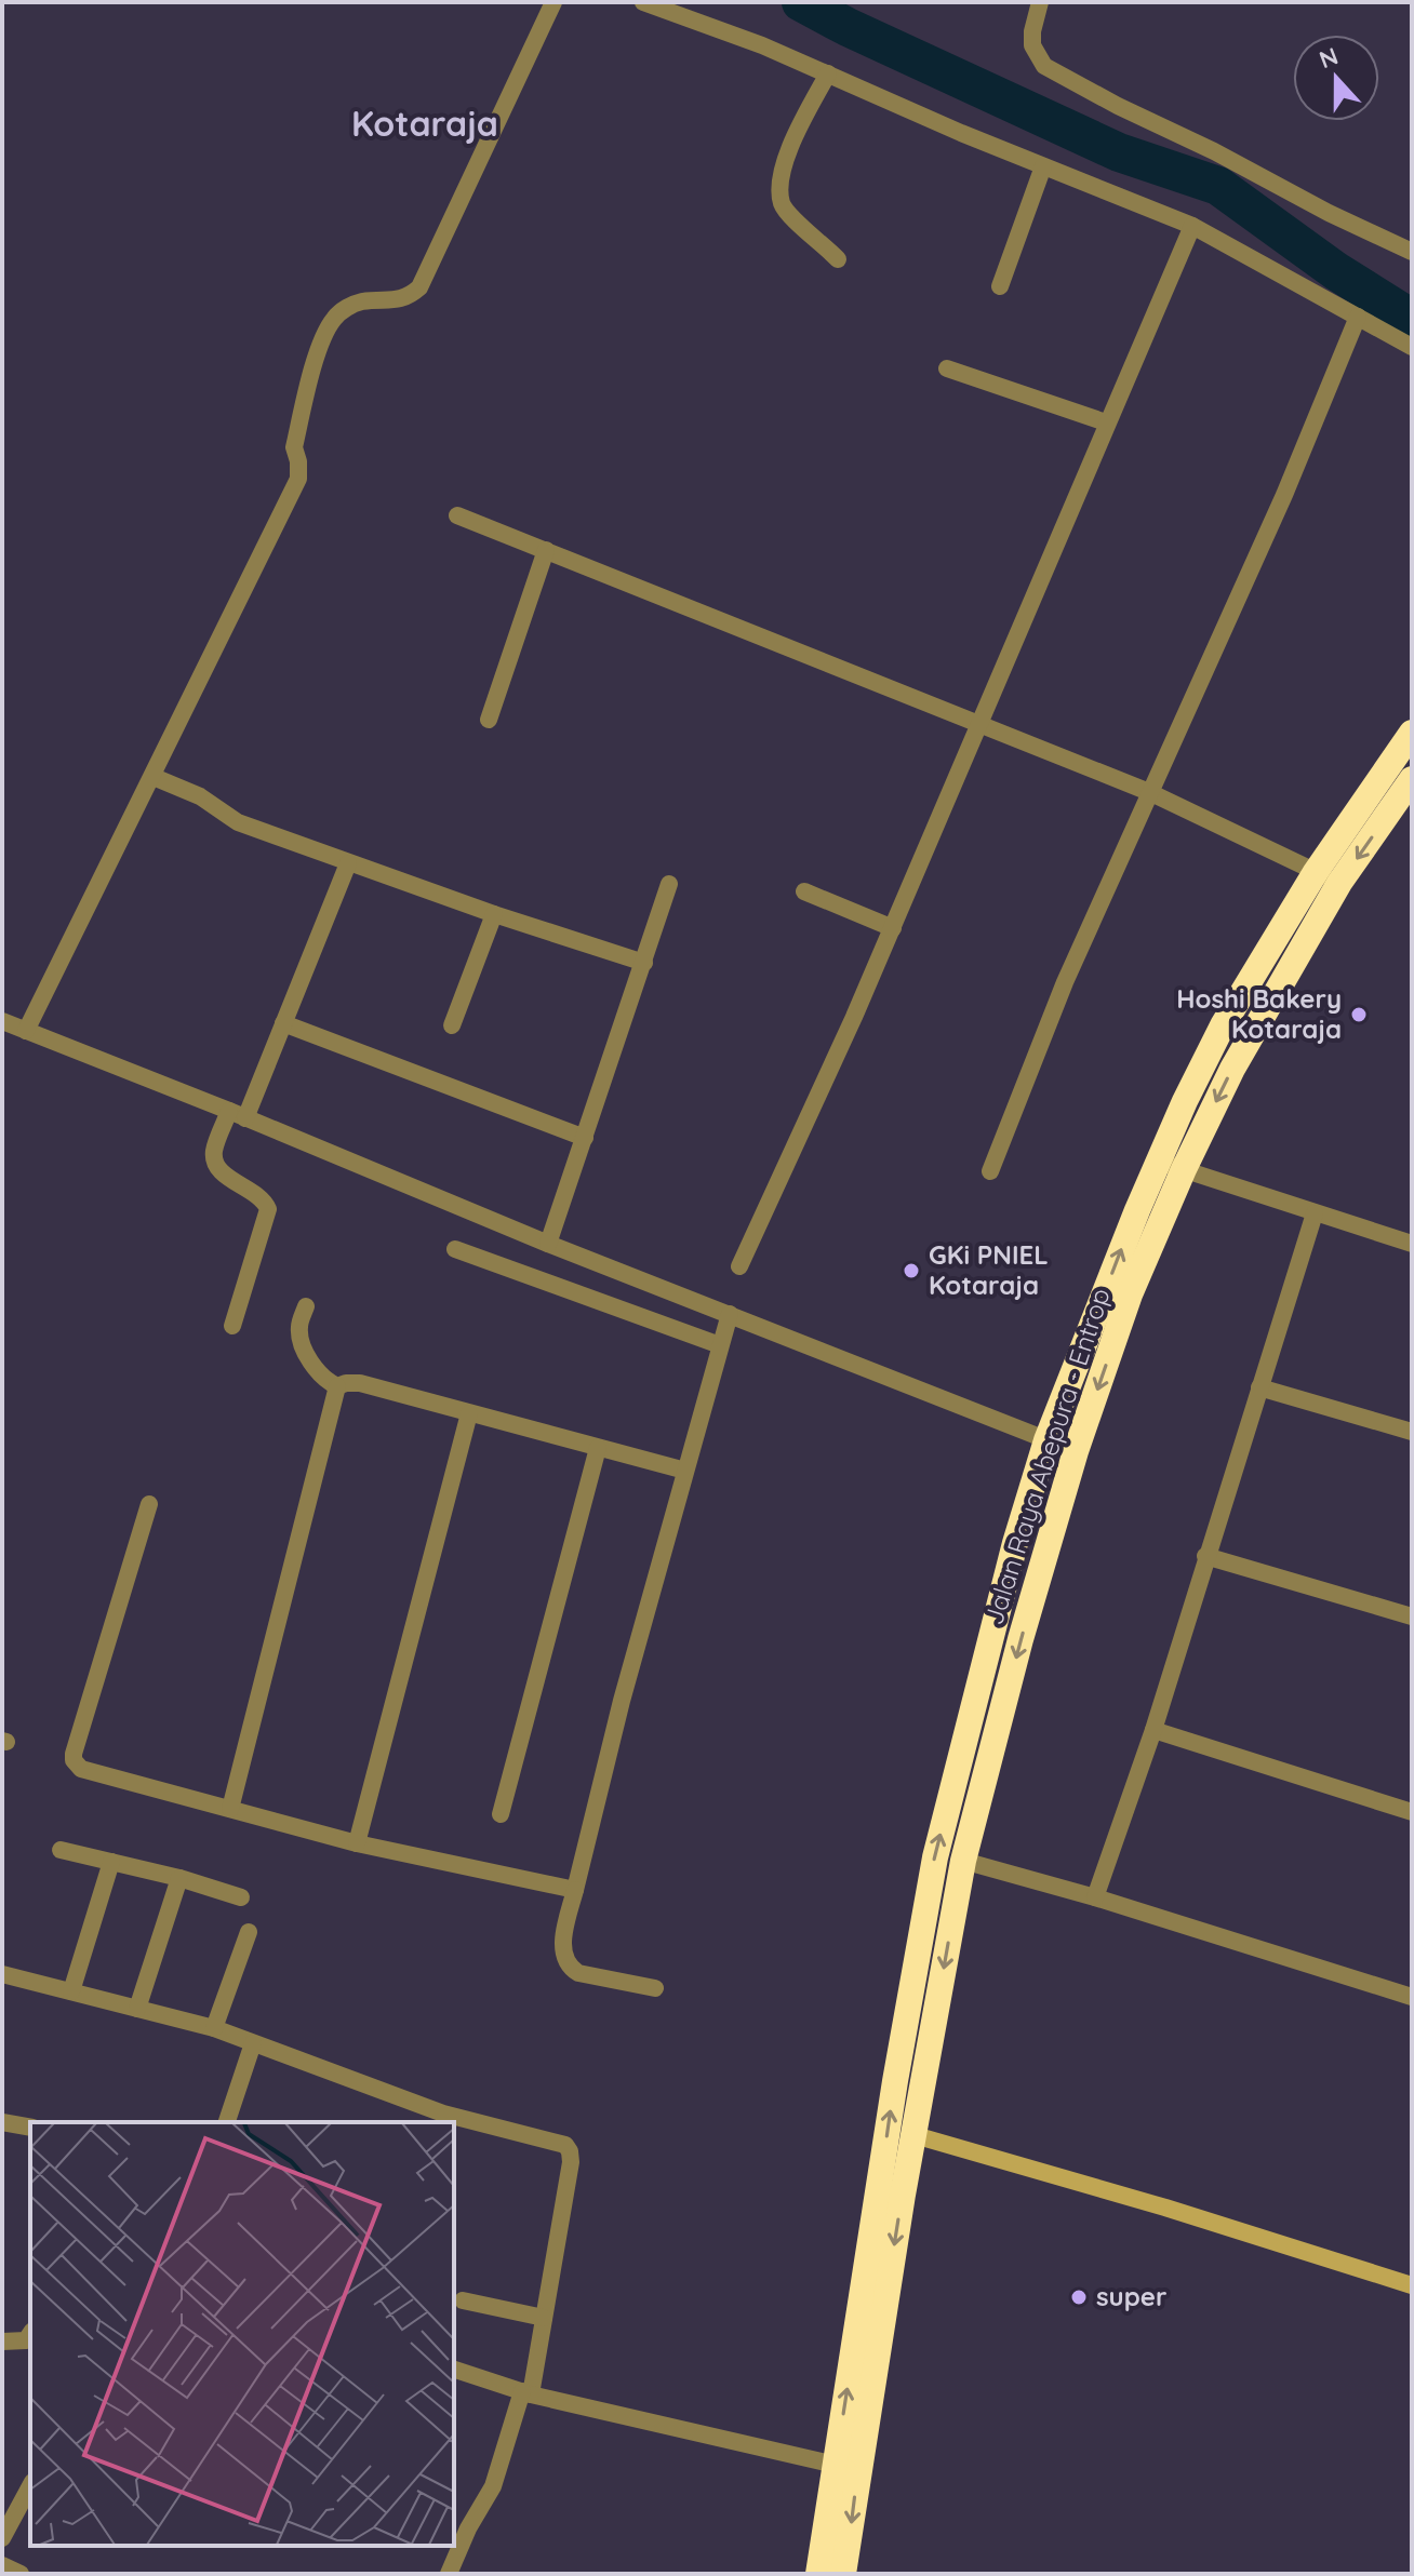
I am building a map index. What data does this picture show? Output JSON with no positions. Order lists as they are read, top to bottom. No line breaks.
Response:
{"streets":{"highway":["Jalan Raya Abepura - Entrop"]},"districts":["Kotaraja"],"places":["Hoshi Bakery Kotaraja","GKi PNIEL Kotaraja","super"],"north":"top"}
